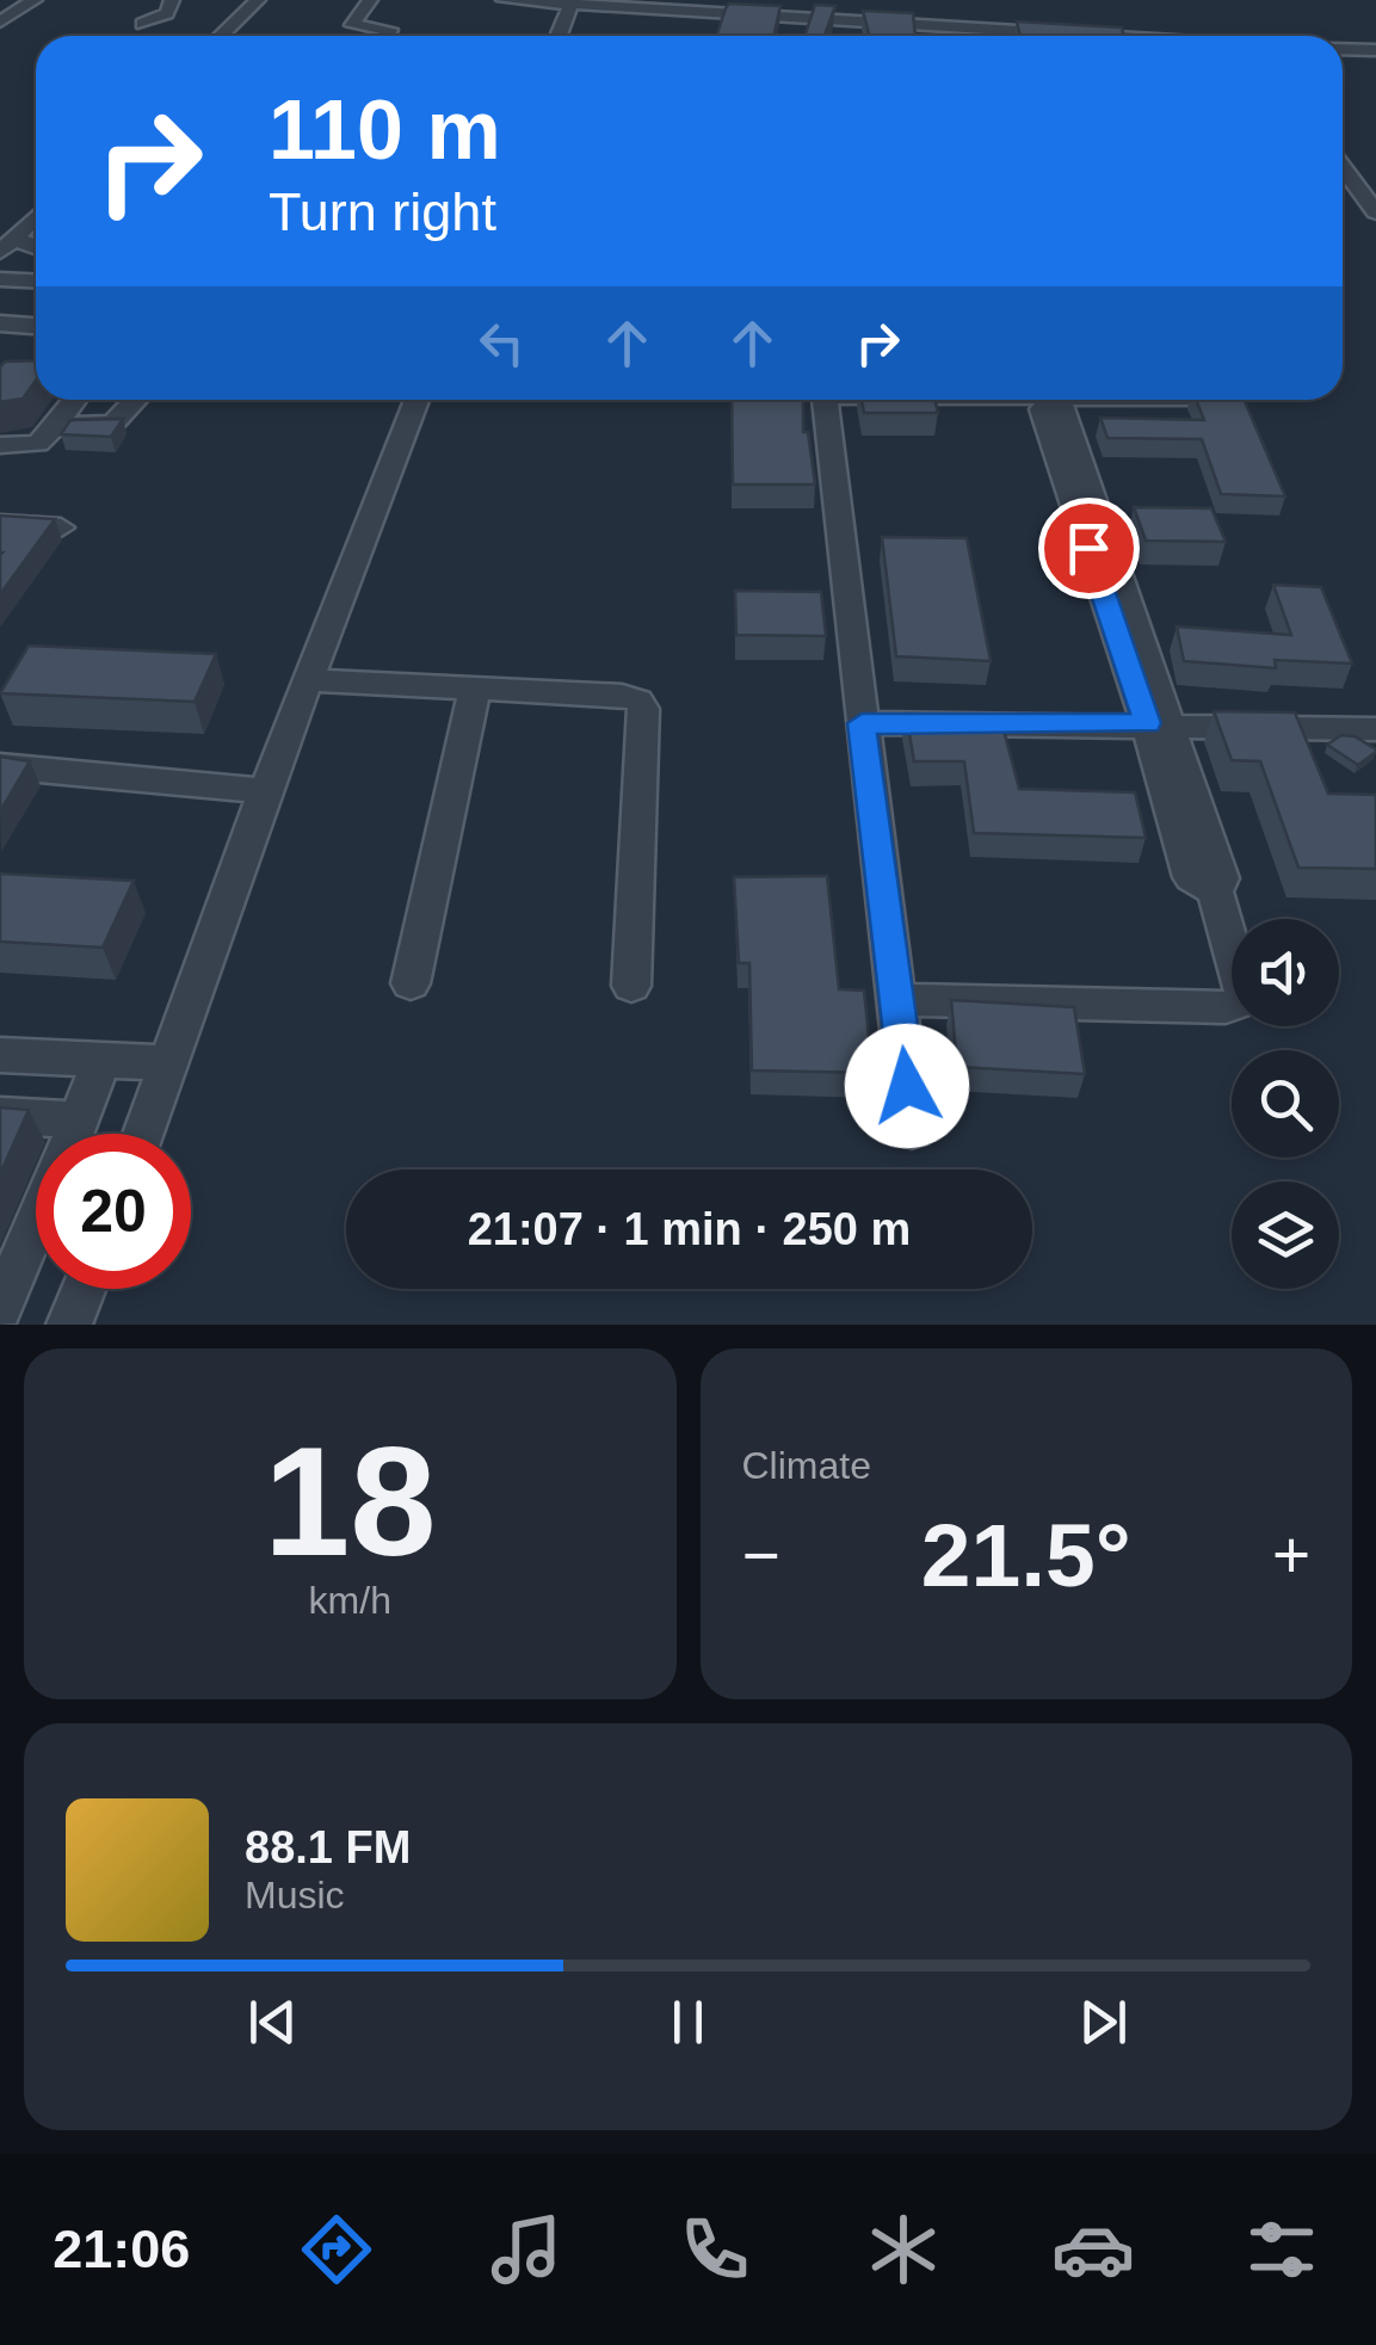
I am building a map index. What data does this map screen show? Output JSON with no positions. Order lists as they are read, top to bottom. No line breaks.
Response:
{"page":{"turn":["110 m","Turn right"],"limit":"20","trip":"21:07 · 1 min · 250 m","tile":[["18","km/h"],"Climate"],"heat":["−","21.5°","+"],"song":["88.1 FM","Music"],"tabs":"21:06"}}
